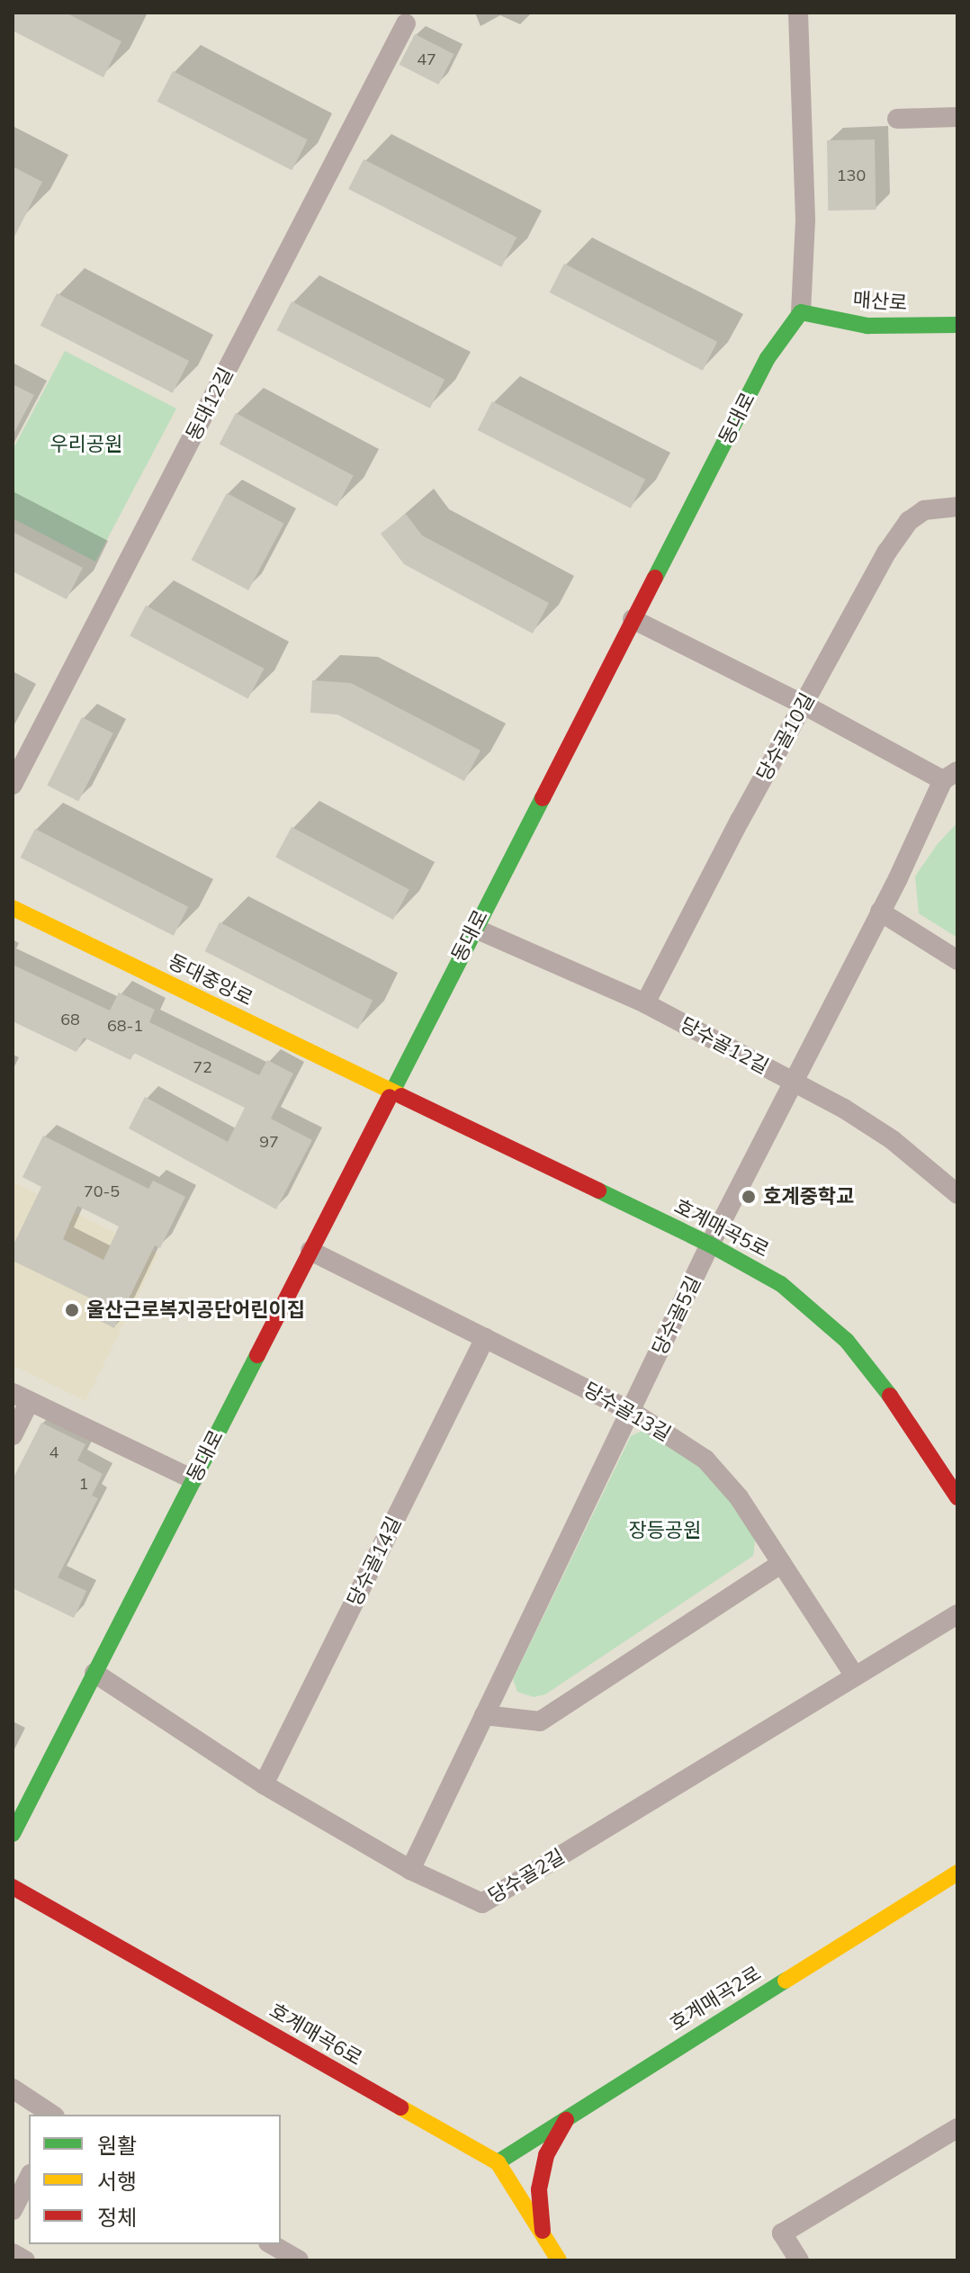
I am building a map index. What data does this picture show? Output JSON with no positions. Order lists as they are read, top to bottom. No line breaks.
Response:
{"streets":{"street":["매산로","동대12길","동대로","당수골10길","동대중앙로","당수골12길","호계매곡5로","당수골5길","당수골13길","당수골14길","당수골2길","호계매곡2로","호계매곡6로"]},"crossings":[["매산로","동대로"],["동대로","동대중앙로"],["동대로","당수골12길"],["동대로","호계매곡5로"],["동대로","당수골13길"],["동대로","당수골2길"],["당수골10길","당수골12길"],["동대중앙로","호계매곡5로"],["당수골12길","당수골5길"],["호계매곡5로","당수골5길"],["당수골5길","당수골13길"],["당수골5길","당수골2길"],["당수골13길","당수골14길"],["당수골13길","당수골2길"],["당수골14길","당수골2길"],["호계매곡2로","호계매곡6로"]],"parks":["우리공원","장등공원"],"places":["호계중학교","울산근로복지공단어린이집"],"house_numbers":["47","130","68","68-1","72","97","70-5","4","1"],"legend":["원활","서행","정체"]}
